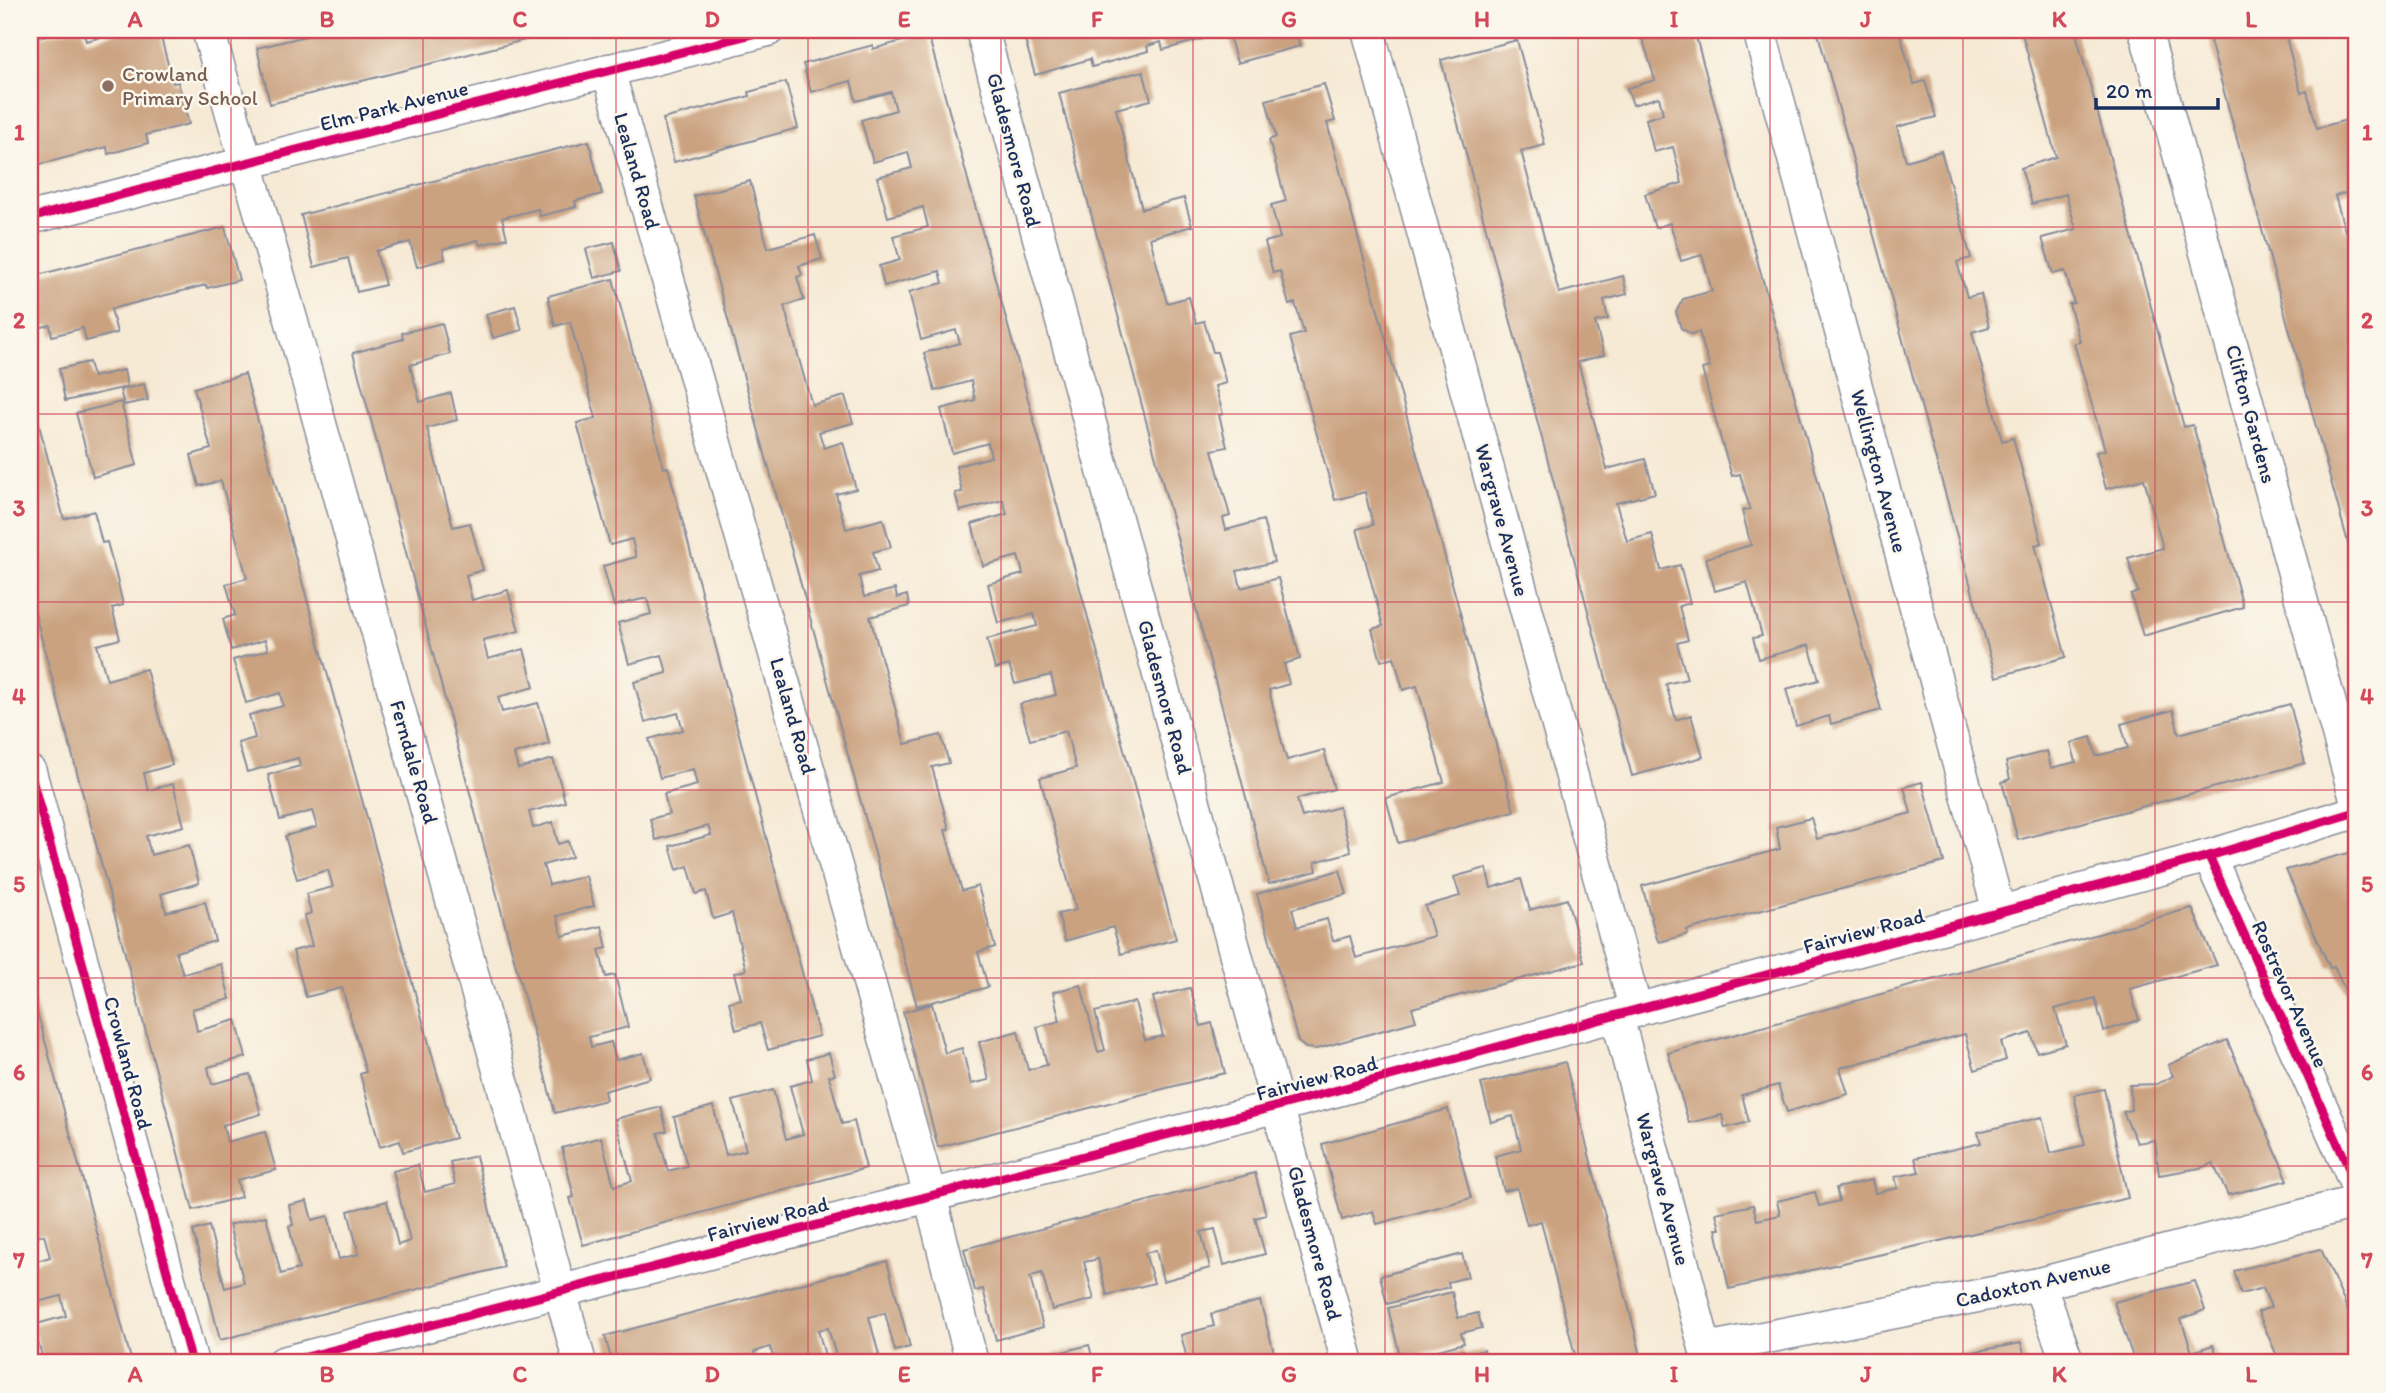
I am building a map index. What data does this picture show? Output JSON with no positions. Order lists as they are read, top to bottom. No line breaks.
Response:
{"streets":{"street":["Elm Park Avenue","Gladesmore Road","Lealand Road","Clifton Gardens","Wellington Avenue","Wargrave Avenue","Ferndale Road","Fairview Road","Rostrevor Avenue","Crowland Road","Cadoxton Avenue"]},"crossings":[["Elm Park Avenue","Lealand Road"],["Elm Park Avenue","Ferndale Road"],["Gladesmore Road","Fairview Road"],["Lealand Road","Fairview Road"],["Wellington Avenue","Fairview Road"],["Wargrave Avenue","Fairview Road"],["Wargrave Avenue","Cadoxton Avenue"],["Ferndale Road","Fairview Road"],["Fairview Road","Rostrevor Avenue"]],"places":["Crowland Primary School"],"scale_bar":"20 m","grid":{"columns":["A","B","C","D","E","F","G","H","I","J","K","L"],"rows":["1","2","3","4","5","6","7"]}}
